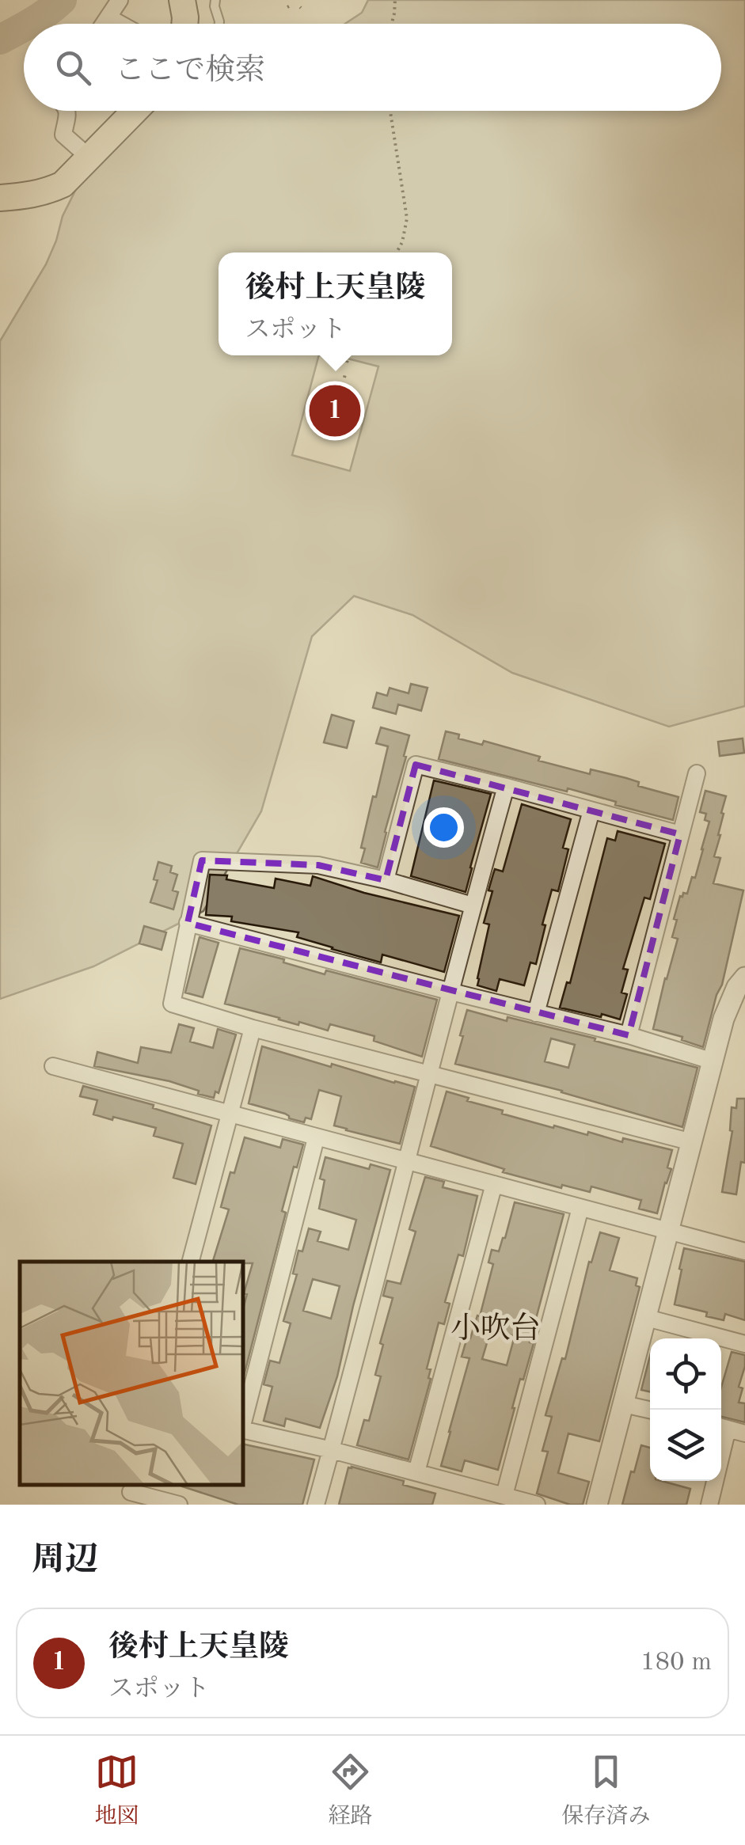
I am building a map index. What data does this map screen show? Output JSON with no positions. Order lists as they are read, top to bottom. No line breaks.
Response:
{"districts":["小吹台"],"page":{"search":"ここで検索","popup":["後村上天皇陵","スポット"],"pins":"1","heading":"周辺","list":[{"mark":"1","name":"後村上天皇陵","note":"スポット","value":"180 m"}],"nav":["地図","経路","保存済み"]}}
